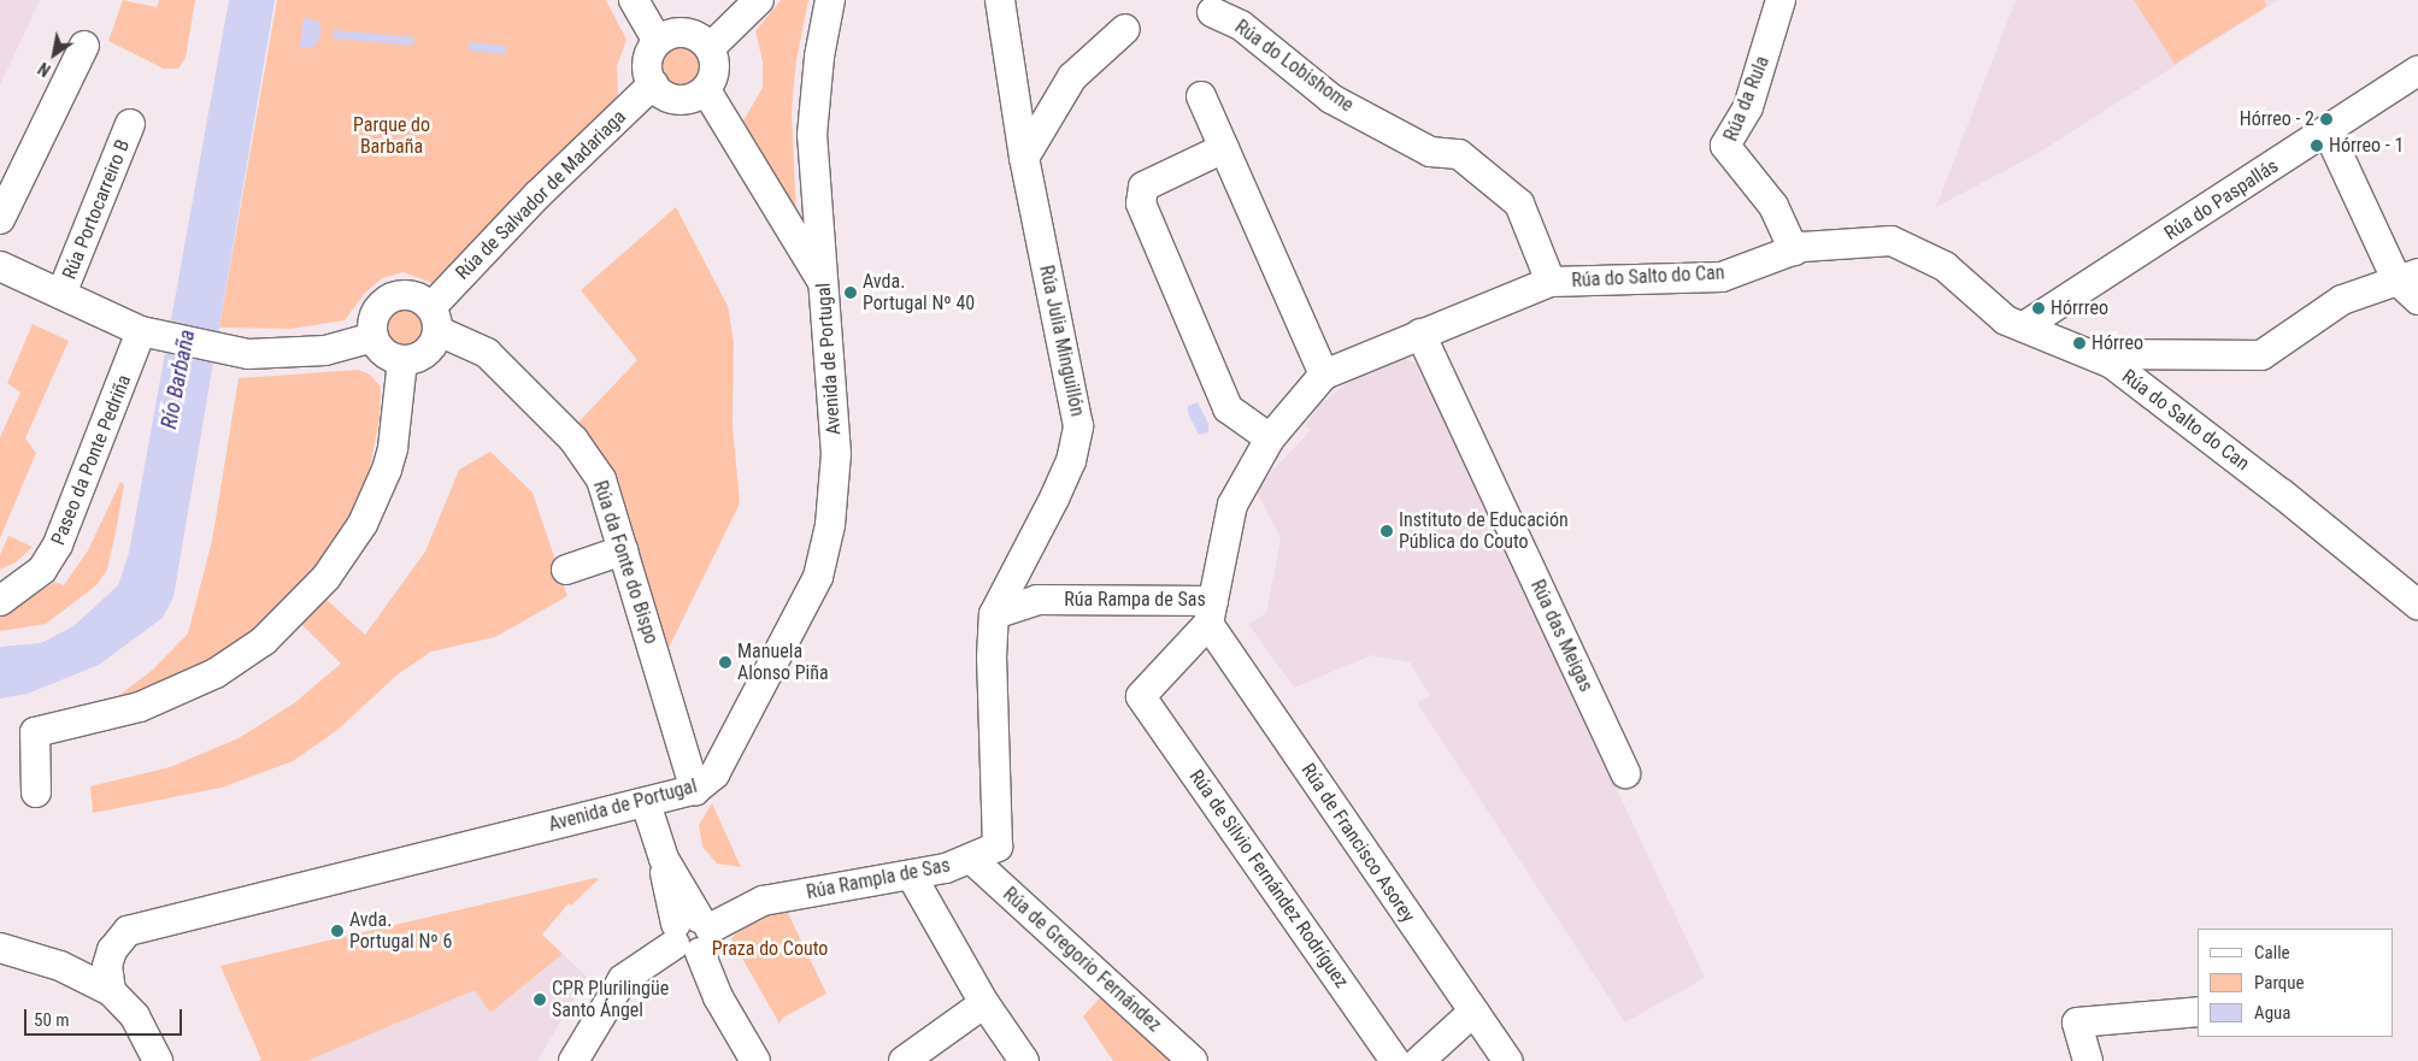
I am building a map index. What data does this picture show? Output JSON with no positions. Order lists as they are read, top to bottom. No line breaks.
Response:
{"streets":{"street":["Rúa do Lobishome","Rúa da Rula","Rúa de Salvador de Madariaga","Rúa do Paspallás","Rúa Portocarreiro B","Rúa do Salto do Can","Rúa Julia Minguillón","Avenida de Portugal","Paseo da Ponte Pedriña","Rúa da Fonte do Bispo","Rúa Rampa de Sas","Rúa das Meigas","Rúa de Francisco Asorey","Rúa Rampla de Sas","Rúa de Silvio Fernández Rodríguez","Rúa de Gregorio Fernández"]},"crossings":[["Rúa do Lobishome","Rúa do Salto do Can"],["Rúa do Lobishome","Rúa Rampa de Sas"],["Rúa da Rula","Rúa do Salto do Can"],["Rúa de Salvador de Madariaga","Rúa da Fonte do Bispo"],["Rúa do Paspallás","Rúa do Salto do Can"],["Rúa do Salto do Can","Rúa Rampa de Sas"],["Rúa Julia Minguillón","Rúa Rampa de Sas"],["Rúa Julia Minguillón","Rúa Rampla de Sas"],["Avenida de Portugal","Rúa da Fonte do Bispo"],["Rúa Rampa de Sas","Rúa das Meigas"],["Rúa Rampa de Sas","Rúa de Francisco Asorey"],["Rúa Rampa de Sas","Rúa Rampla de Sas"],["Rúa Rampa de Sas","Rúa de Silvio Fernández Rodríguez"],["Rúa de Francisco Asorey","Rúa de Silvio Fernández Rodríguez"],["Rúa Rampla de Sas","Rúa de Gregorio Fernández"]],"water":["Río Barbaña"],"parks":["Parque do Barbaña","Praza do Couto"],"places":["Hórreo - 2","Hórreo - 1","Avda. Portugal Nº 40","Hórrreo","Hórreo","Instituto de Educación Pública do Couto","Manuela Alonso Piña","Avda. Portugal Nº 6","CPR Plurilingüe Santo Ángel"],"legend":["Calle","Parque","Agua"],"scale_bar":"50 m","north":"bottom left"}
